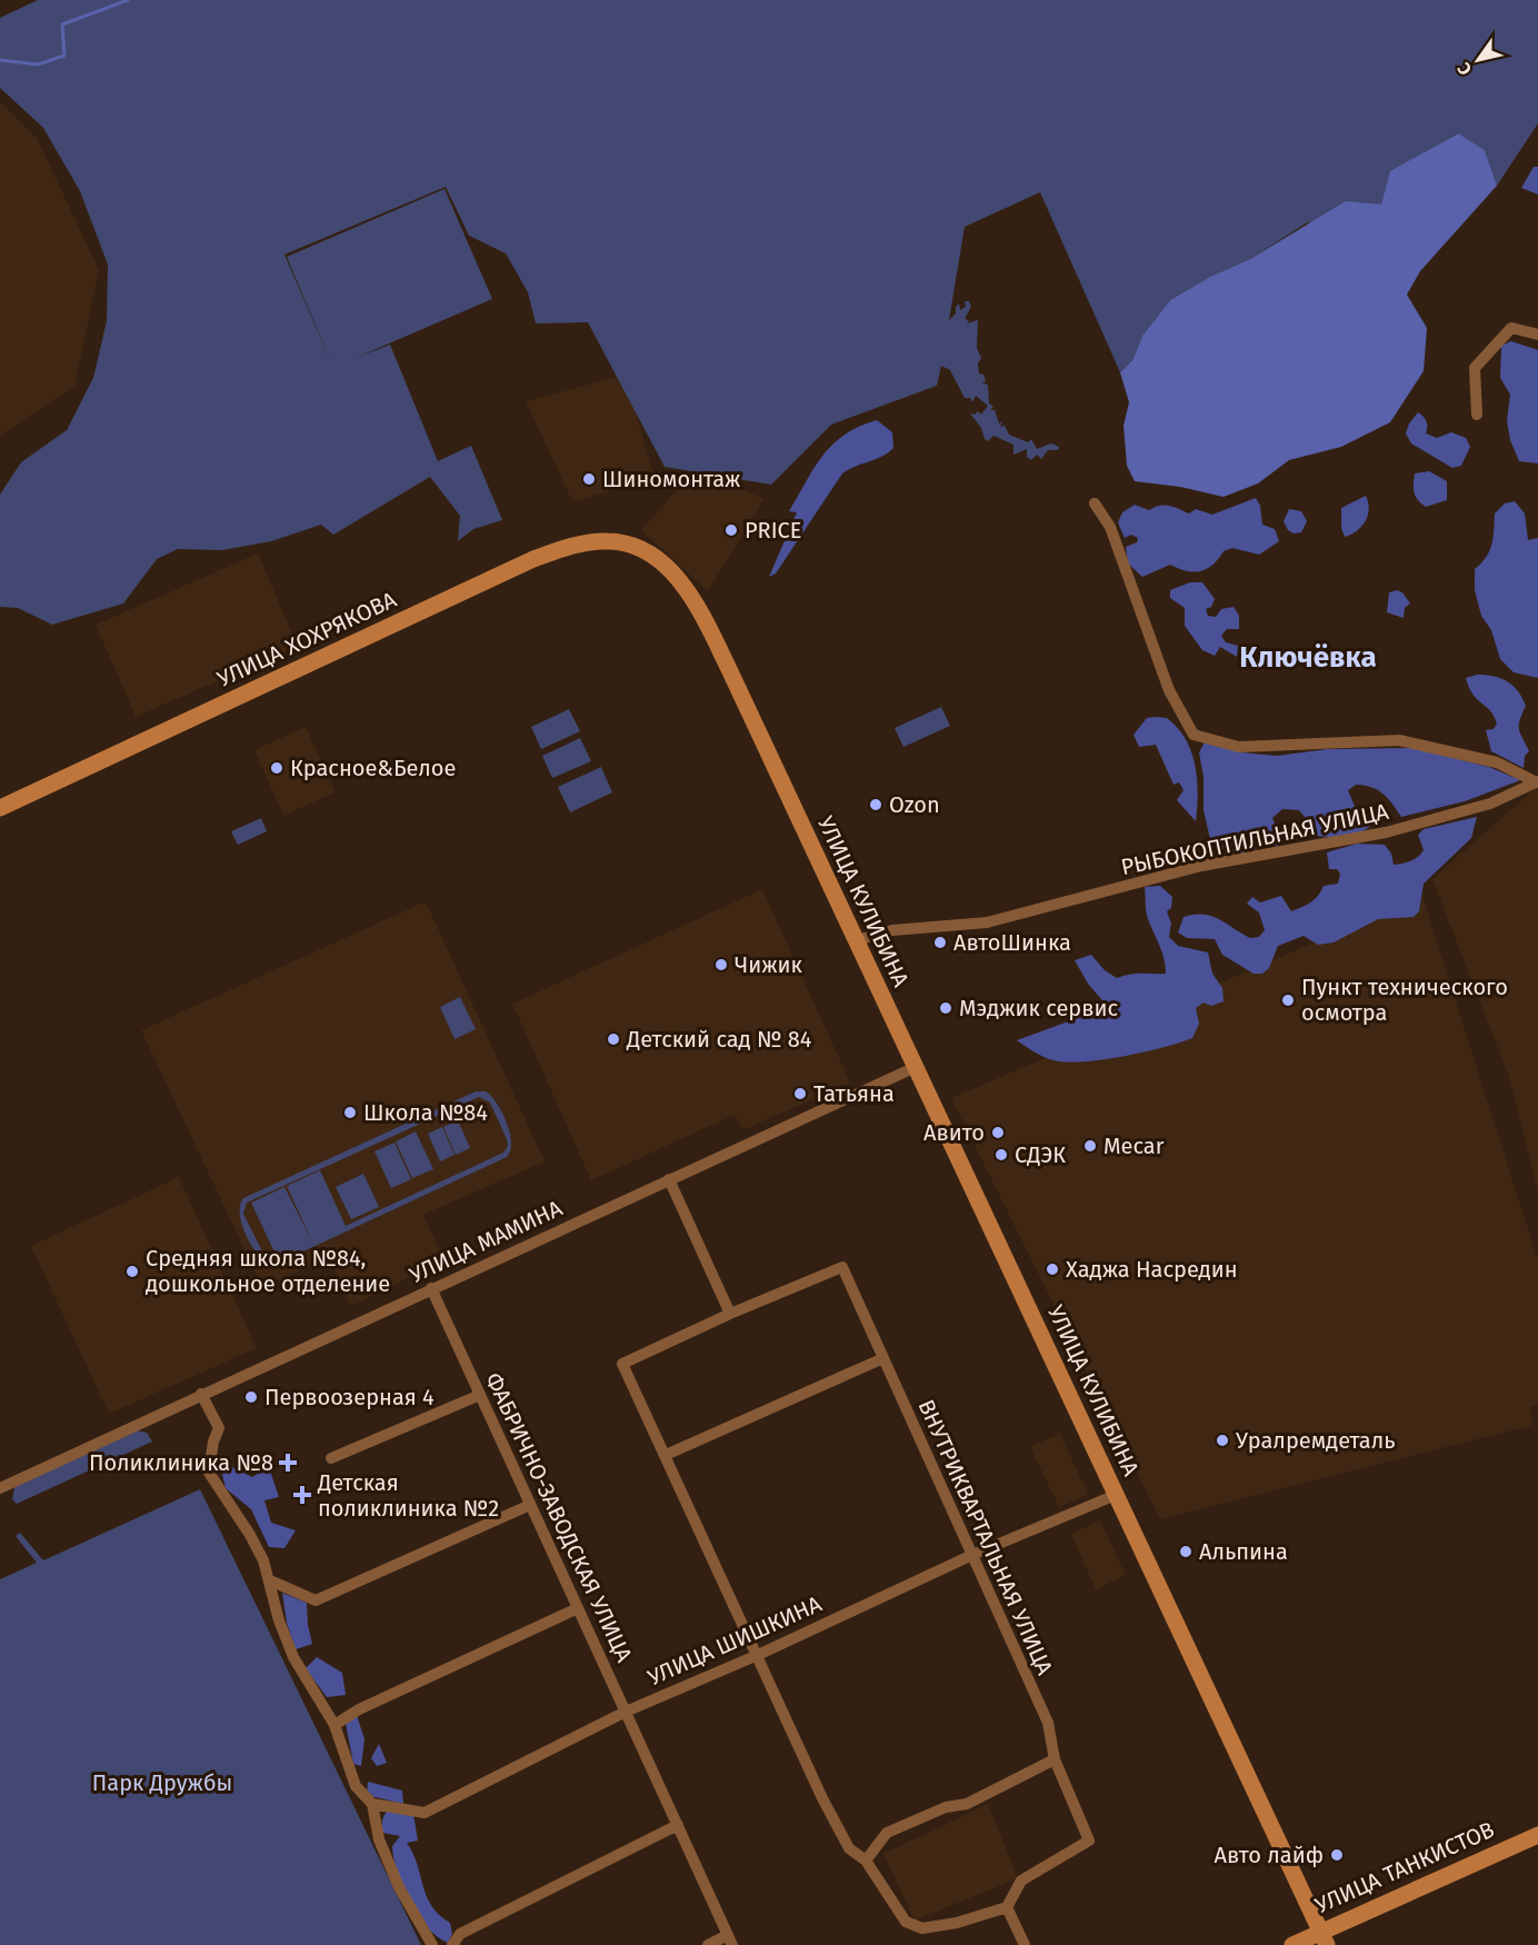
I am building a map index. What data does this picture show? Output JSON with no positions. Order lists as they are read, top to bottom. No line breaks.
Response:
{"streets":{"main road":["УЛИЦА ХОХРЯКОВА","УЛИЦА КУЛИБИНА","УЛИЦА ТАНКИСТОВ"],"street":["РЫБОКОПТИЛЬНАЯ УЛИЦА","УЛИЦА МАМИНА","ФАБРИЧНО-ЗАВОДСКАЯ УЛИЦА","ВНУТРИКВАРТАЛЬНАЯ УЛИЦА","УЛИЦА ШИШКИНА"]},"crossings":[["УЛИЦА ХОХРЯКОВА","УЛИЦА КУЛИБИНА"],["РЫБОКОПТИЛЬНАЯ УЛИЦА","УЛИЦА КУЛИБИНА"],["УЛИЦА КУЛИБИНА","УЛИЦА МАМИНА"],["УЛИЦА КУЛИБИНА","УЛИЦА ШИШКИНА"],["УЛИЦА КУЛИБИНА","УЛИЦА ТАНКИСТОВ"],["УЛИЦА МАМИНА","ФАБРИЧНО-ЗАВОДСКАЯ УЛИЦА"],["ФАБРИЧНО-ЗАВОДСКАЯ УЛИЦА","УЛИЦА ШИШКИНА"],["ВНУТРИКВАРТАЛЬНАЯ УЛИЦА","УЛИЦА ШИШКИНА"]],"districts":["Ключёвка"],"parks":["Парк Дружбы"],"places":{"other":["Шиномонтаж","PRICE","Красное&Белое","Ozon","АвтоШинка","Чижик","Пункт технического осмотра","Мэджик сервис","Детский сад № 84","Татьяна","Школа №84","Авито","Mecar","СДЭК","Хаджа Насредин","Средняя школа №84, дошкольное отделение","Первоозерная 4","Уралремдеталь","Альпина","Авто лайф"],"health":["Поликлиника №8","Детская поликлиника №2"]},"north":"bottom left"}
